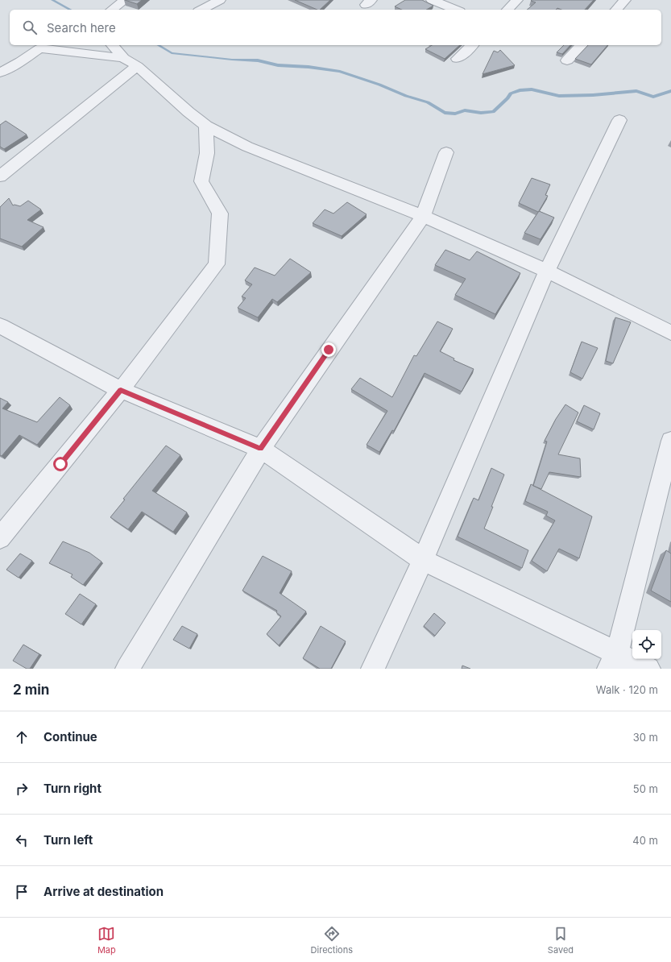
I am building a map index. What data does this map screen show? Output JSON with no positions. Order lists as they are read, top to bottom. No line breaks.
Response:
{"page":{"search":"Search here","heading":["2 min","Walk · 120 m"],"list":[["Continue","30 m"],["Turn right","50 m"],["Turn left","40 m"],"Arrive at destination"],"nav":["Map","Directions","Saved"]}}
